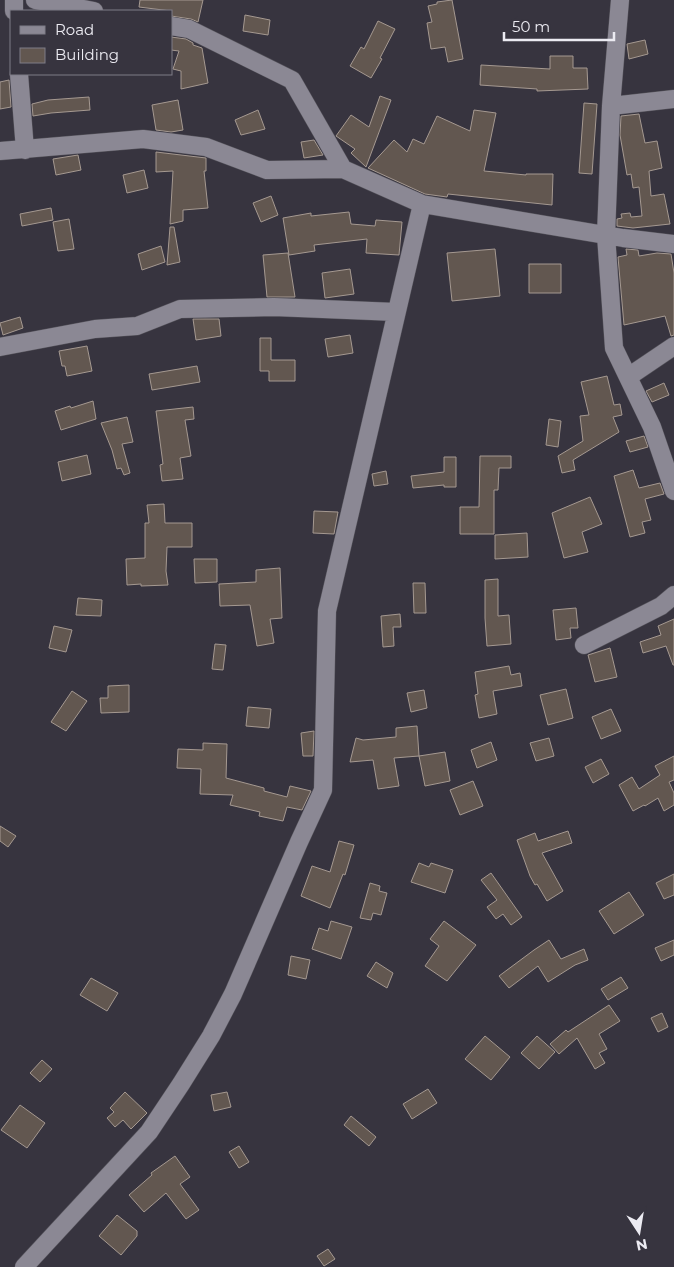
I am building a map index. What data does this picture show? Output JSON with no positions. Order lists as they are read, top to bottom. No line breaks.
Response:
{"legend":["Road","Building"],"scale_bar":"50 m","north":"bottom"}
